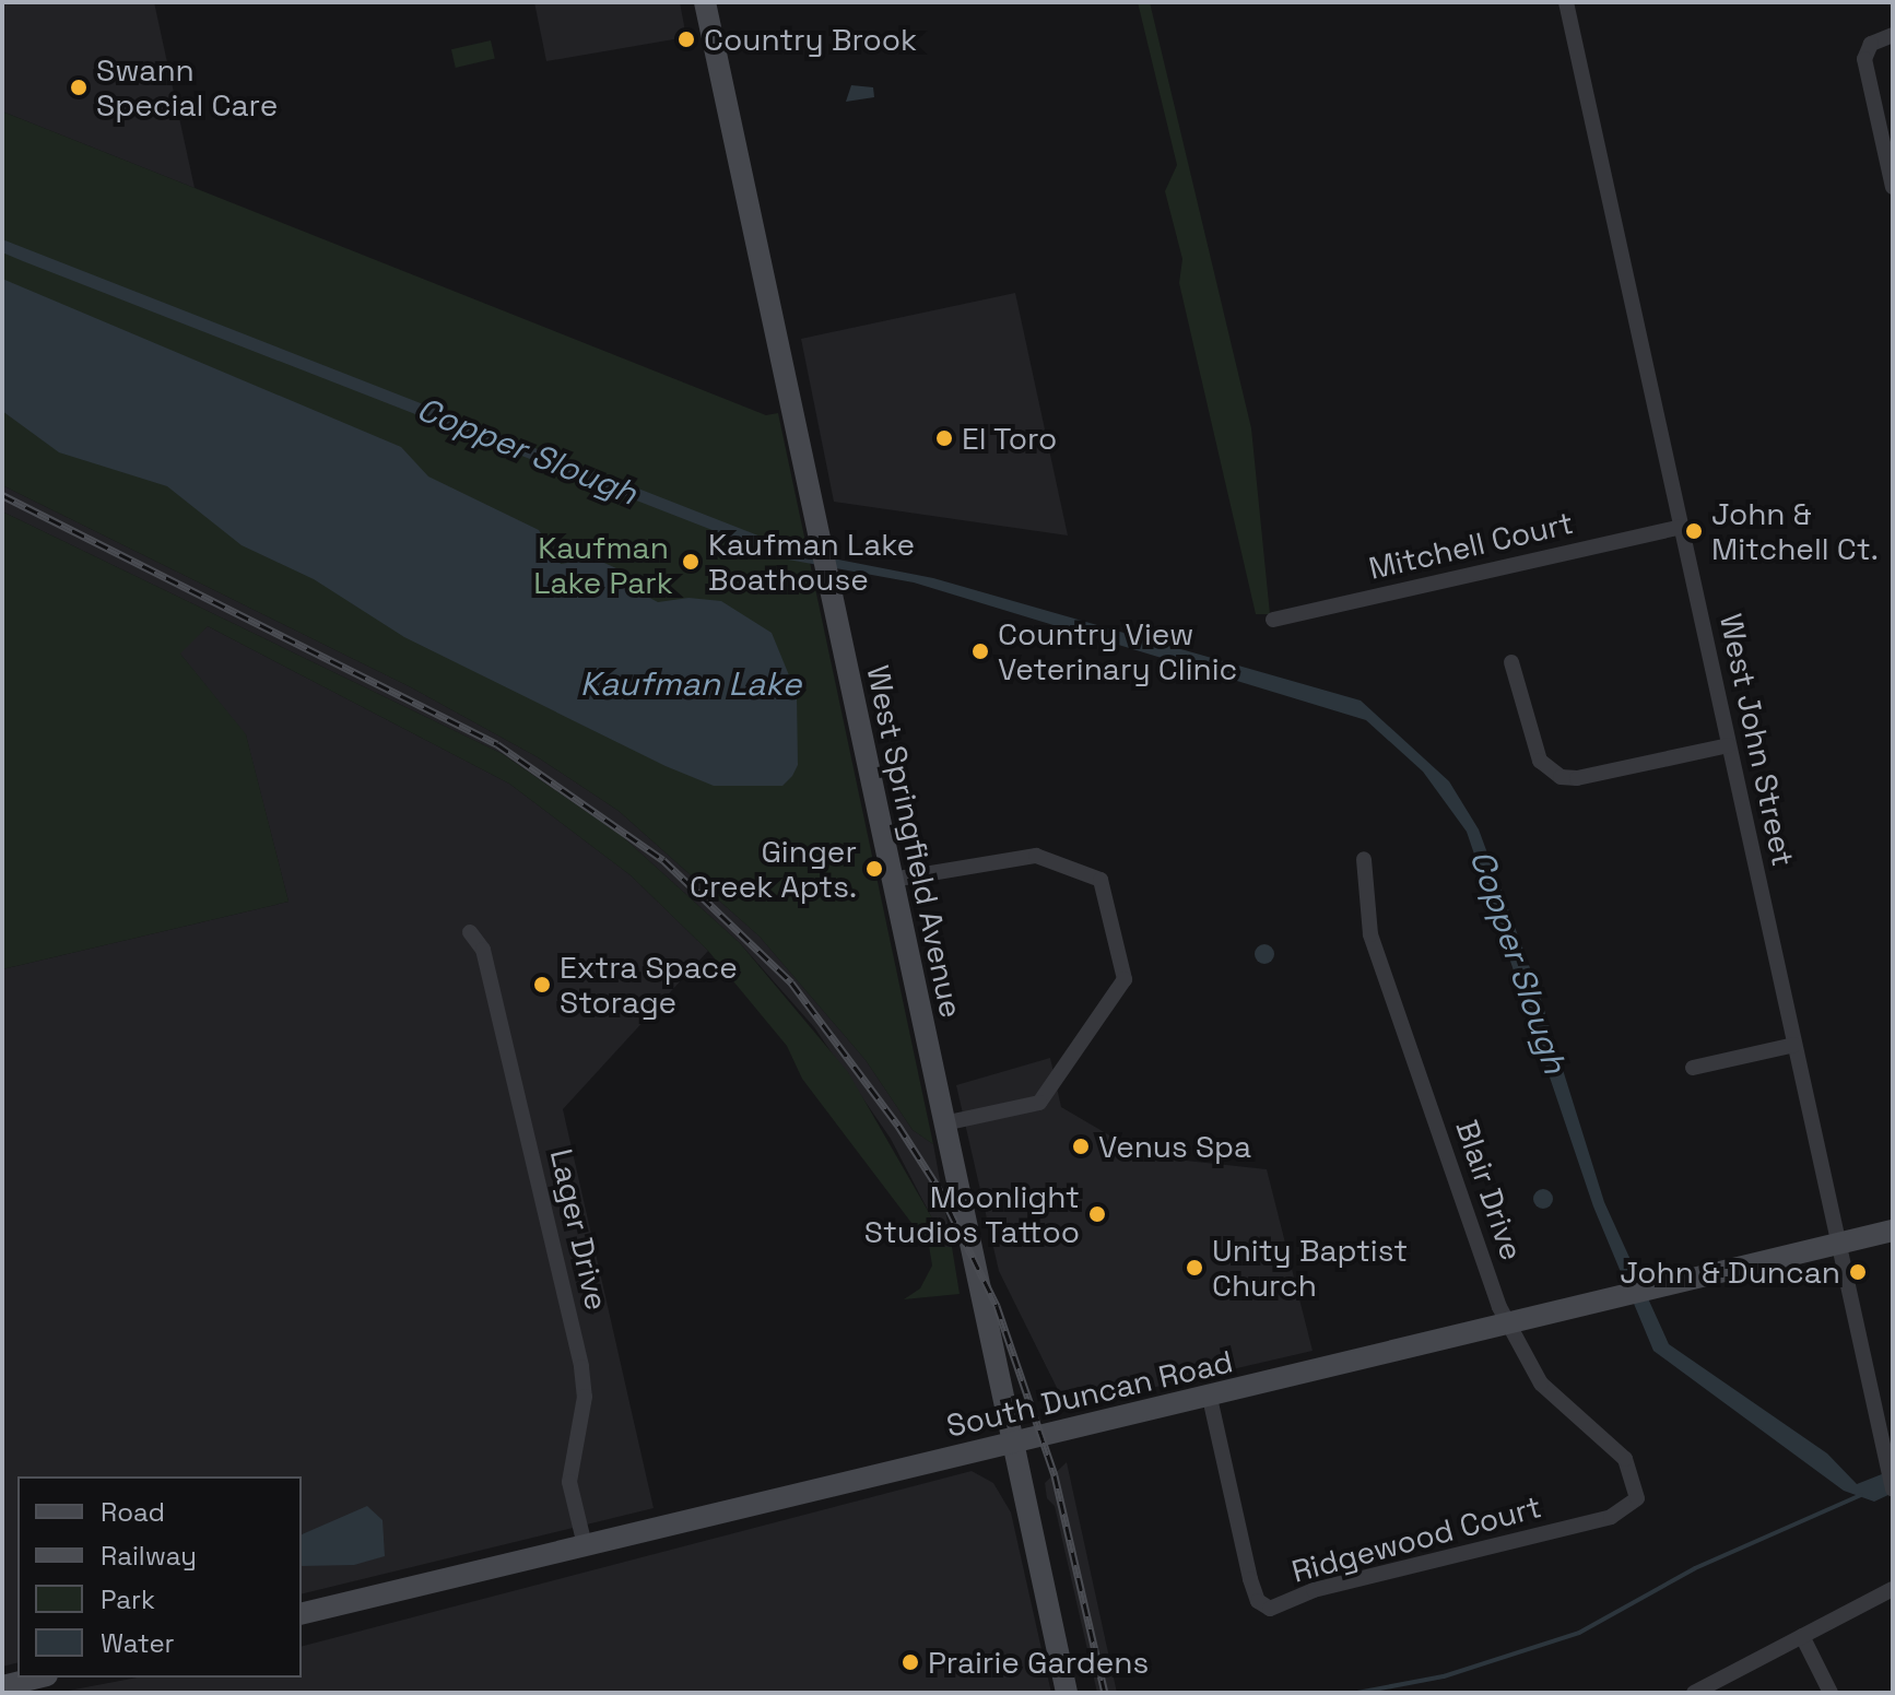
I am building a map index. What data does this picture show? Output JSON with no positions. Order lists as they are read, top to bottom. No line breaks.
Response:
{"streets":{"main road":["West Springfield Avenue","South Duncan Road"],"street":["Mitchell Court","West John Street","Blair Drive","Lager Drive","Ridgewood Court"]},"crossings":[["Mitchell Court","West John Street"],["West John Street","South Duncan Road"],["West Springfield Avenue","South Duncan Road"],["Blair Drive","South Duncan Road"],["Blair Drive","Ridgewood Court"],["Lager Drive","South Duncan Road"],["South Duncan Road","Ridgewood Court"]],"water":["Copper Slough","Kaufman Lake"],"parks":["Kaufman Lake Park"],"places":["Country Brook","Swann Special Care","El Toro","John & Mitchell Ct.","Kaufman Lake Boathouse","Country View Veterinary Clinic","Ginger Creek Apts.","Extra Space Storage","Venus Spa","Moonlight Studios Tattoo","Unity Baptist Church","John & Duncan","Prairie Gardens"],"legend":["Road","Railway","Park","Water"]}
